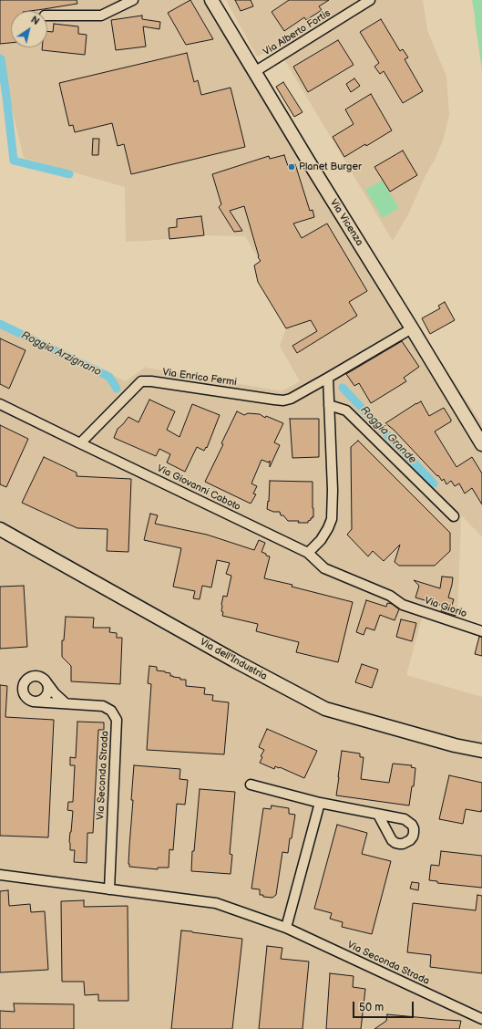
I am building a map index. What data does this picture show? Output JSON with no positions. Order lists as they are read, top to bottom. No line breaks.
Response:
{"streets":{"main road":["Via Vicenza","Via dell'Industria"],"street":["Via Alberto Fortis","Via Enrico Fermi","Via Giovanni Caboto","Via Giorio","Via Seconda Strada"]},"crossings":[["Via Alberto Fortis","Via Vicenza"],["Via Vicenza","Via Enrico Fermi"],["Via Enrico Fermi","Via Giovanni Caboto"],["Via Giovanni Caboto","Via Giorio"]],"water":["Roggia Arzignano","Roggia Grande"],"places":["Planet Burger"],"scale_bar":"50 m","north":"top right"}
